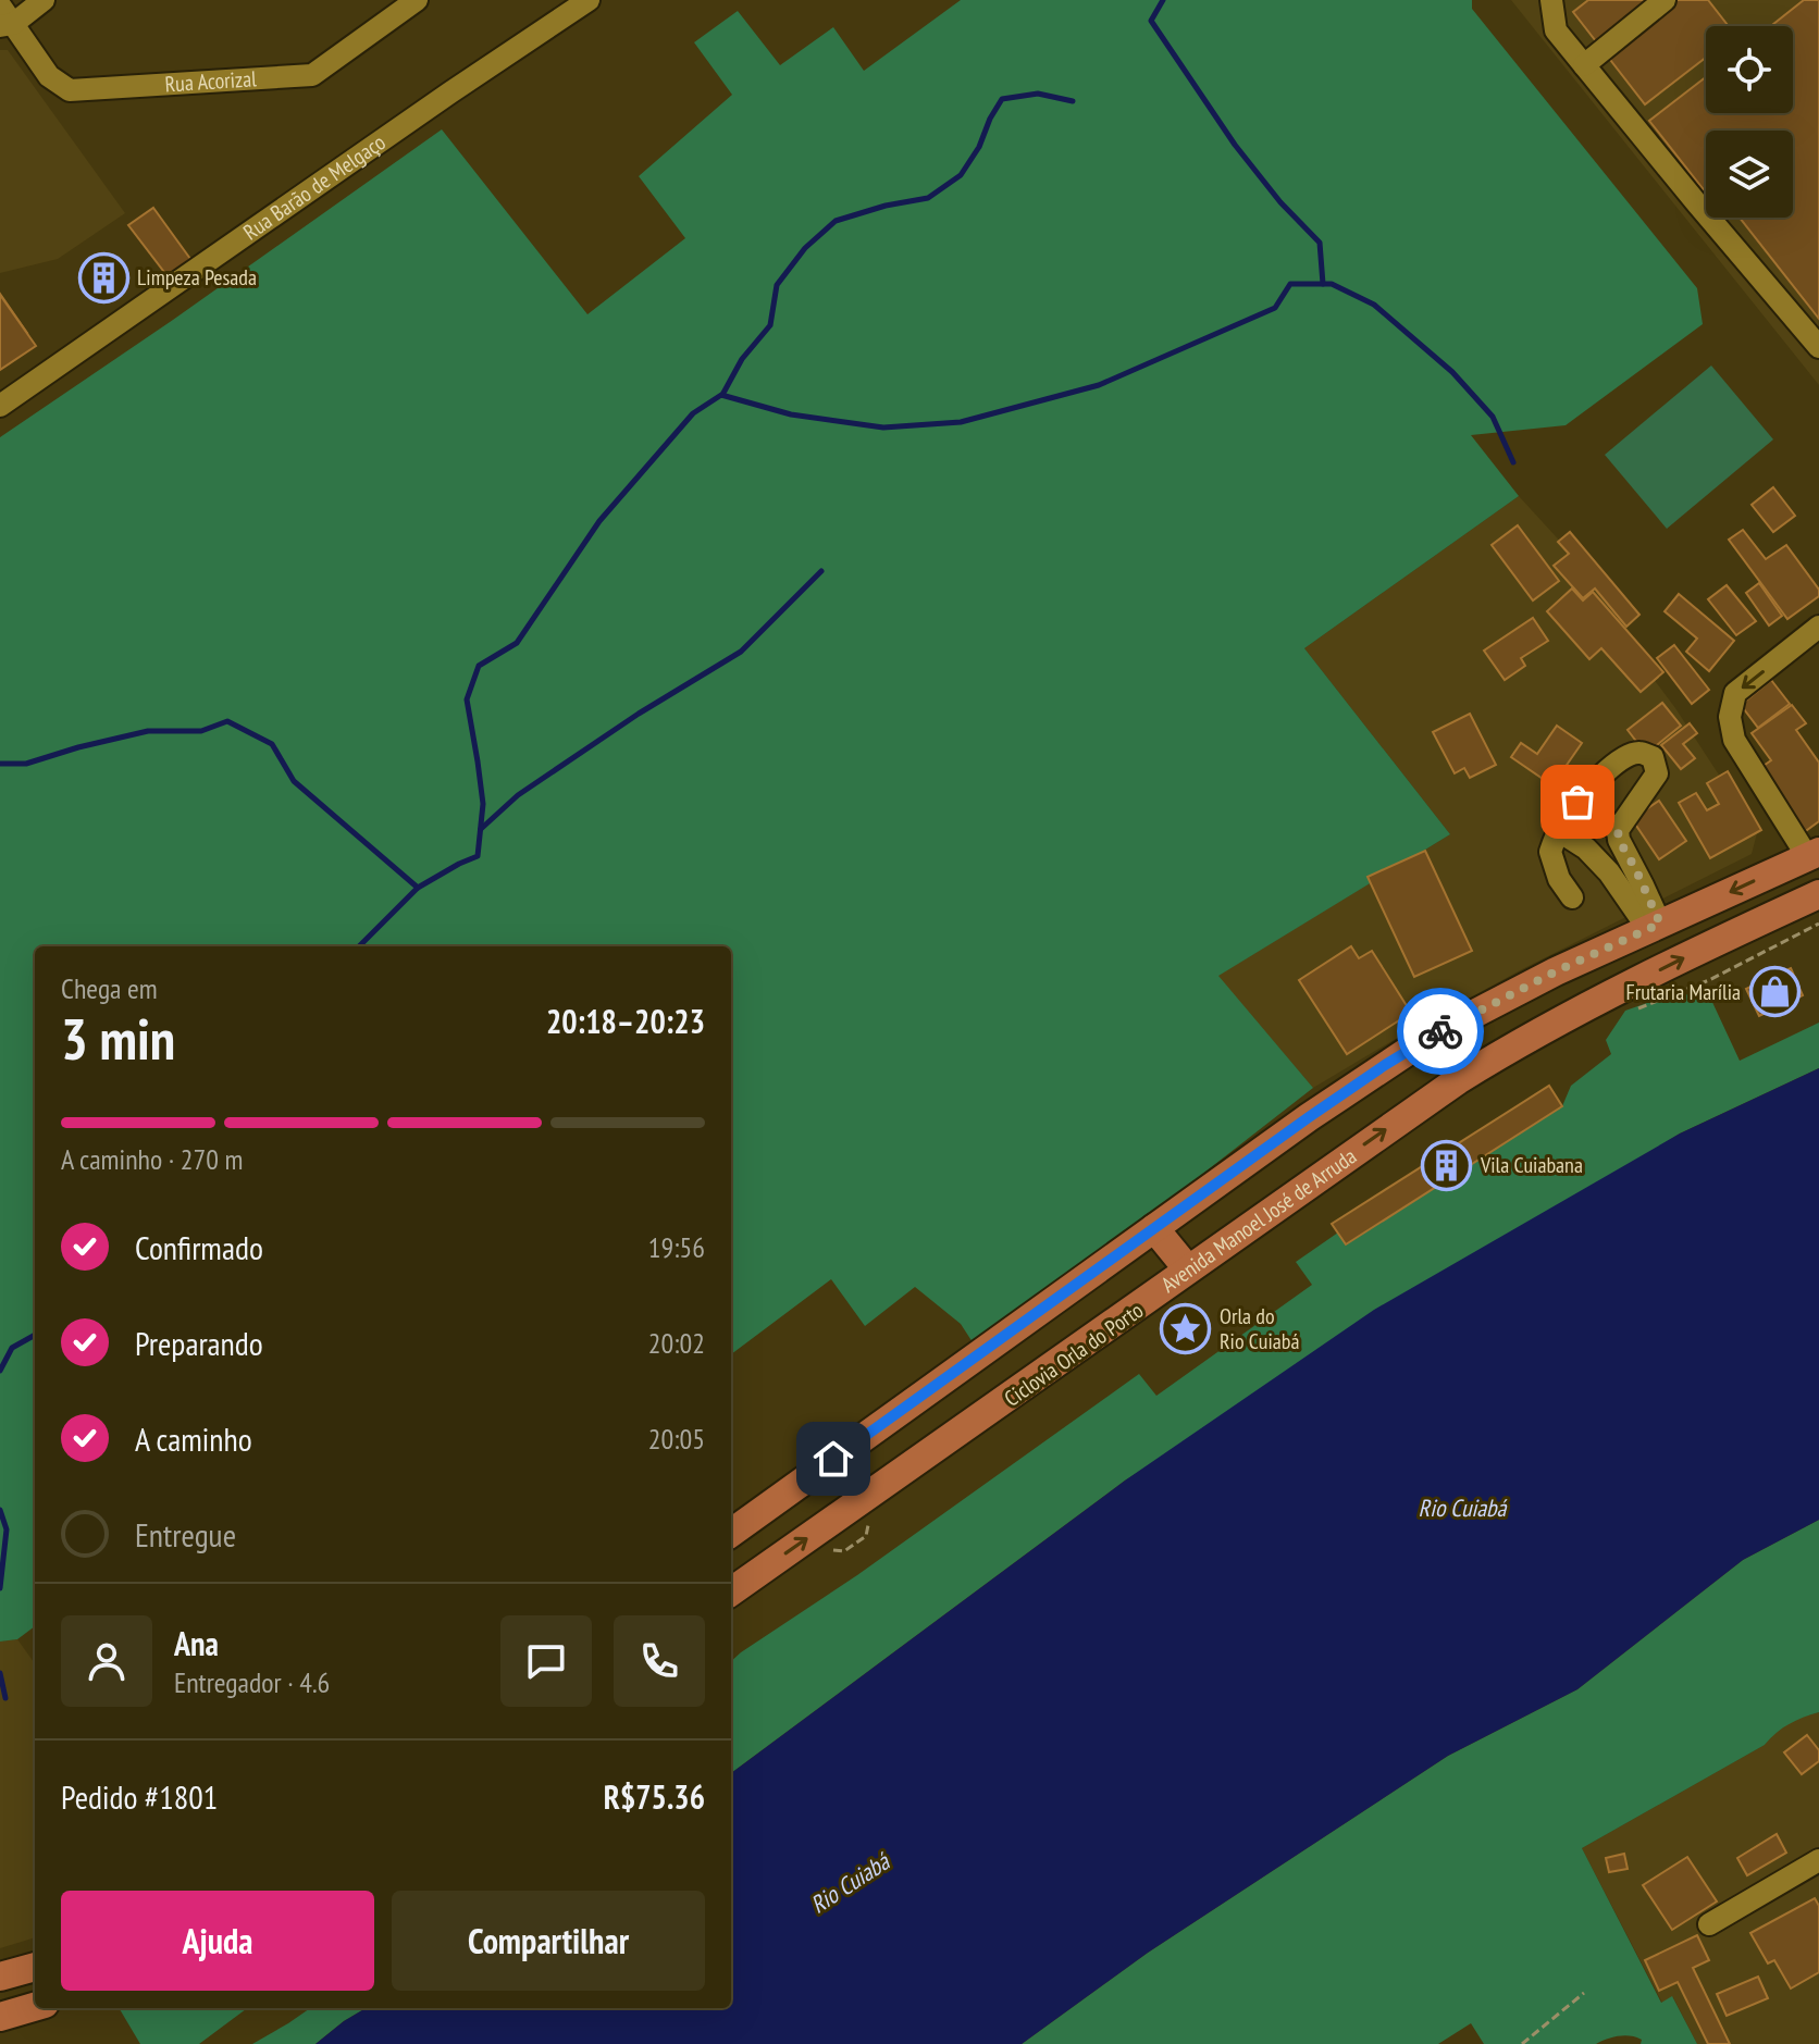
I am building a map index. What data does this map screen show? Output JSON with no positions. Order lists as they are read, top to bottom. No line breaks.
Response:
{"streets":{"main road":["Avenida Manoel José de Arruda"],"street":["Rua Acorizal","Rua Barão de Melgaço"]},"water":["Rio Cuiabá"],"places":{"building":["Limpeza Pesada","Vila Cuiabana"],"shop":["Frutaria Marília"],"place":["Orla do Rio Cuiabá"]},"page":{"heading":["3 min","Chega em","20:18–20:23"],"panel":["Ana","Entregador · 4.6","Pedido #1801","R$75.36"],"bar":"A caminho · 270 m","list":[["Confirmado","19:56"],["Preparando","20:02"],["A caminho","20:05"],"Entregue"],"buttons":["Ajuda","Compartilhar"]}}
